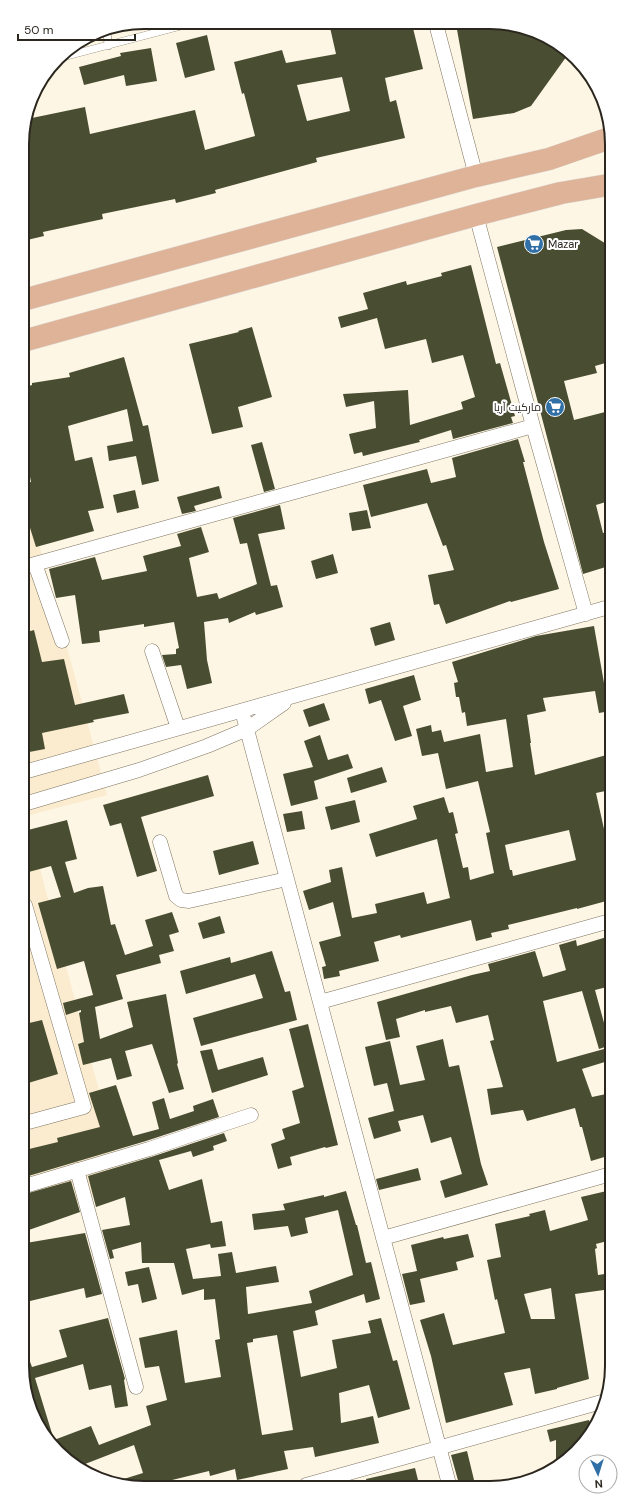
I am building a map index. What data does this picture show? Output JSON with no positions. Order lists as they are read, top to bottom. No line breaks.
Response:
{"places":{"supermarket":["Mazar","مارکیت آریا"]},"scale_bar":"50 m","north":"bottom"}
